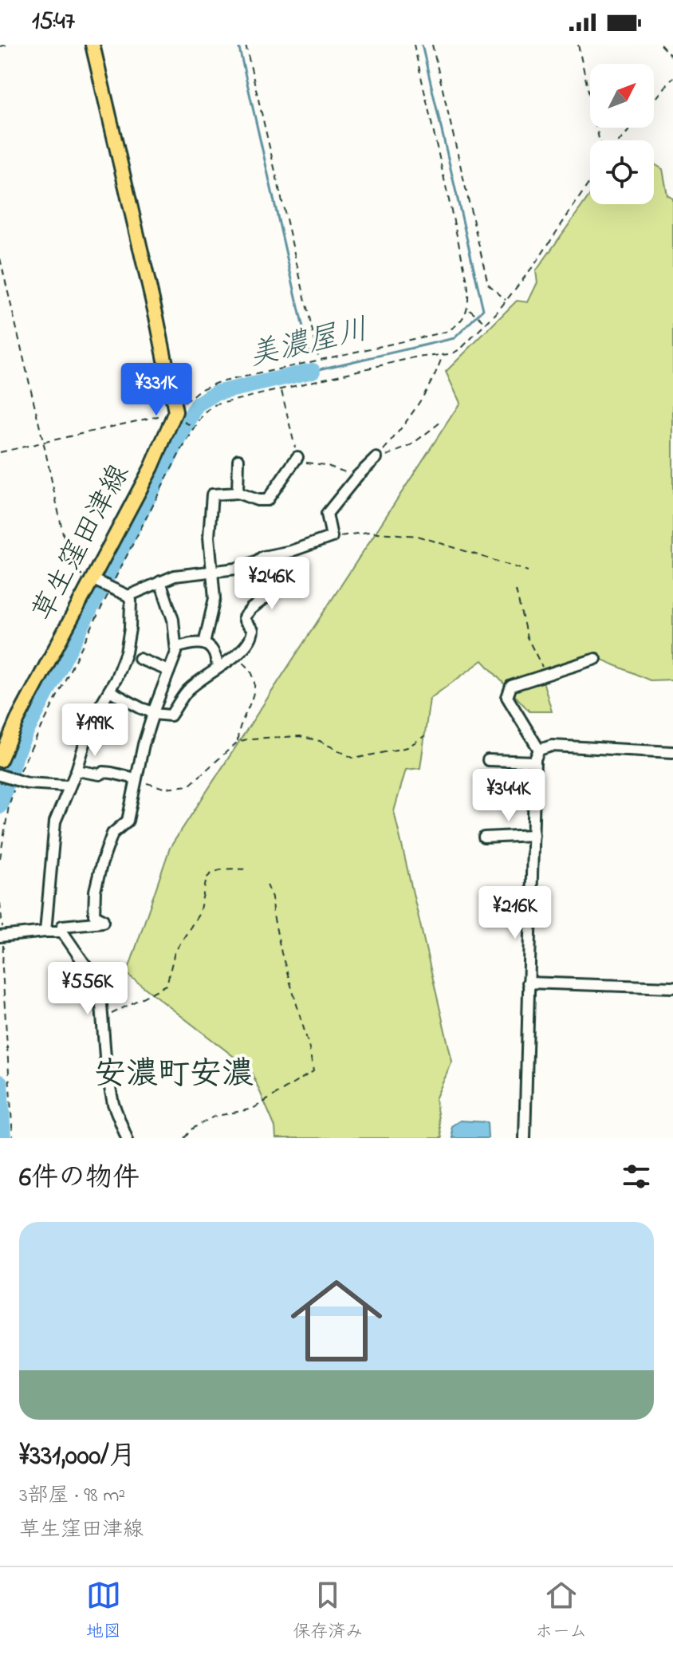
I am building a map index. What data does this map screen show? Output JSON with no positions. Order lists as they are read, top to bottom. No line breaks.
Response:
{"streets":{"main road":["草生窪田津線"]},"districts":["安濃町安濃"],"water":["美濃屋川"],"north":"top right","page":{"status":"15:47","price":["¥331K","¥246K","¥199K","¥344K","¥216K","¥556K"],"heading":"6件の物件","list":[{"name":"¥331,000/月","note":"3部屋 · 98 m² · 草生窪田津線"}],"tabs":["地図","保存済み","ホーム"]}}
